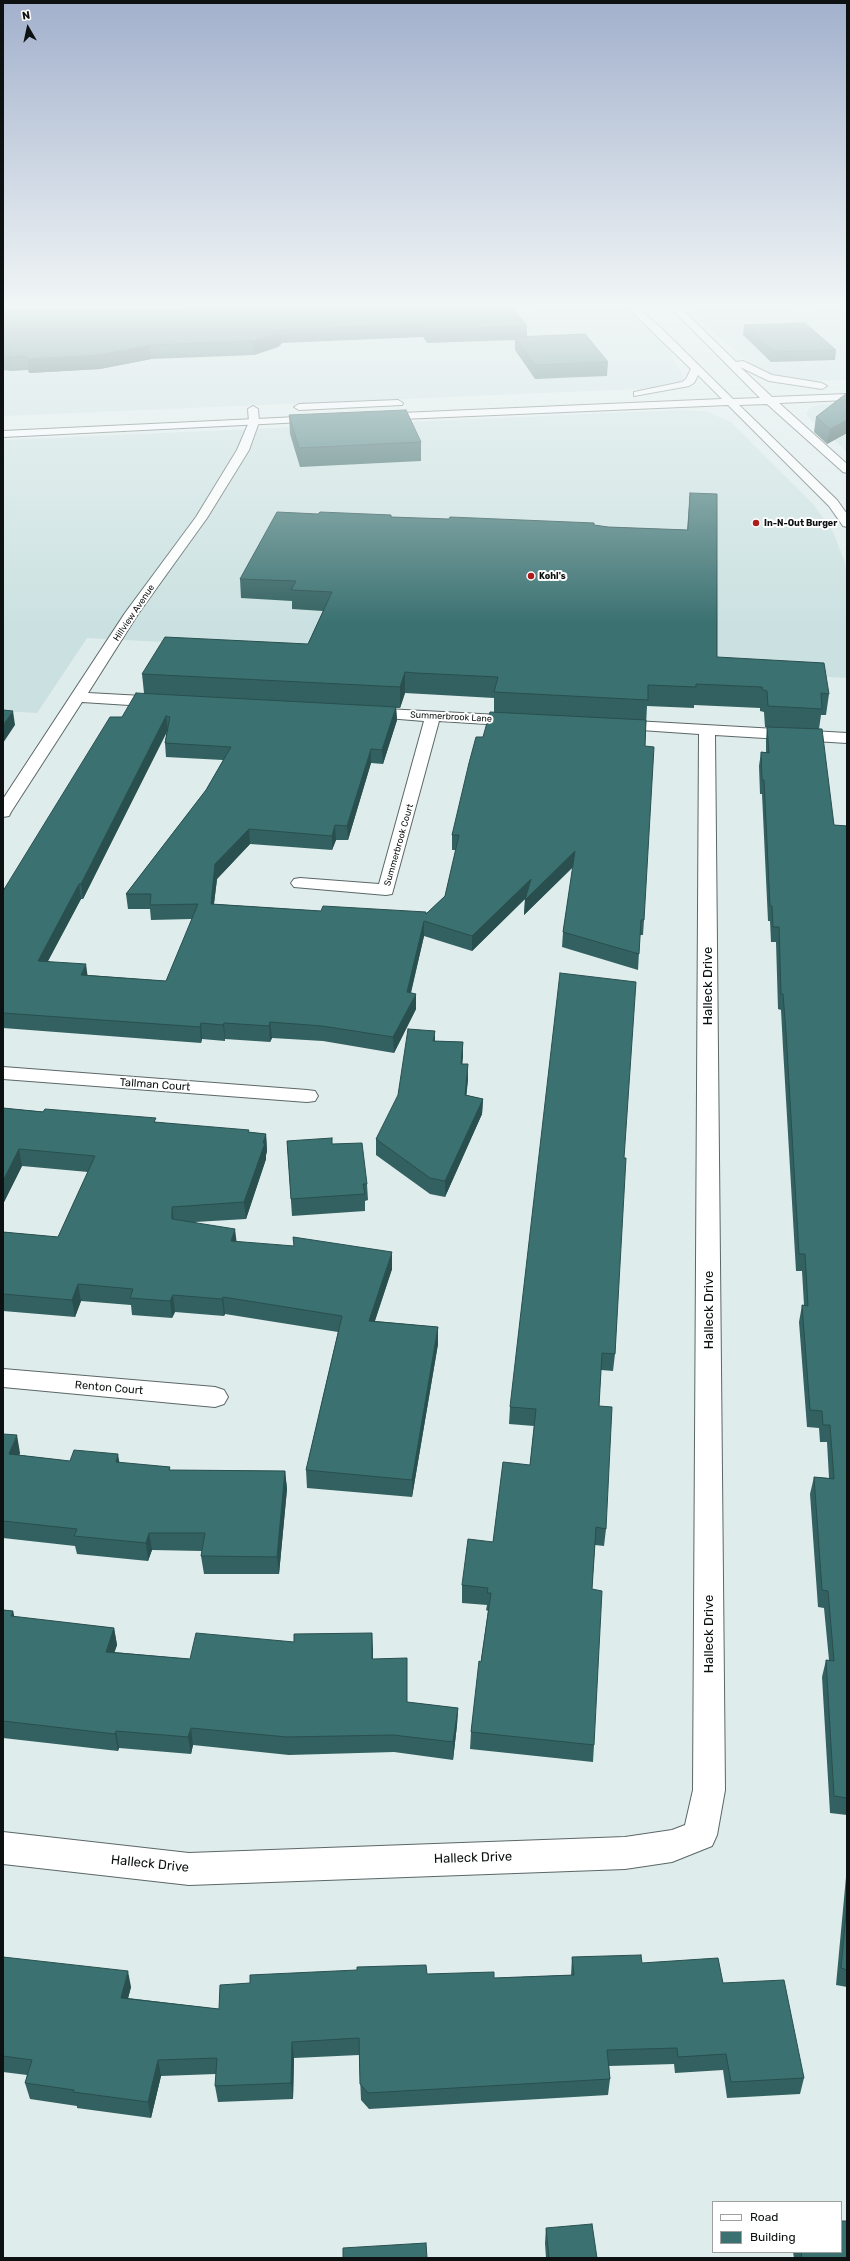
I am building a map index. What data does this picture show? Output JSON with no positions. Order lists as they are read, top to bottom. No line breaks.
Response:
{"streets":{"main road":["Hillview Avenue","Summerbrook Lane","Summerbrook Court","Halleck Drive","Tallman Court","Renton Court"]},"crossings":[["Summerbrook Lane","Summerbrook Court"]],"places":["In-N-Out Burger","Kohl's"],"legend":["Road","Building"],"north":"top"}
